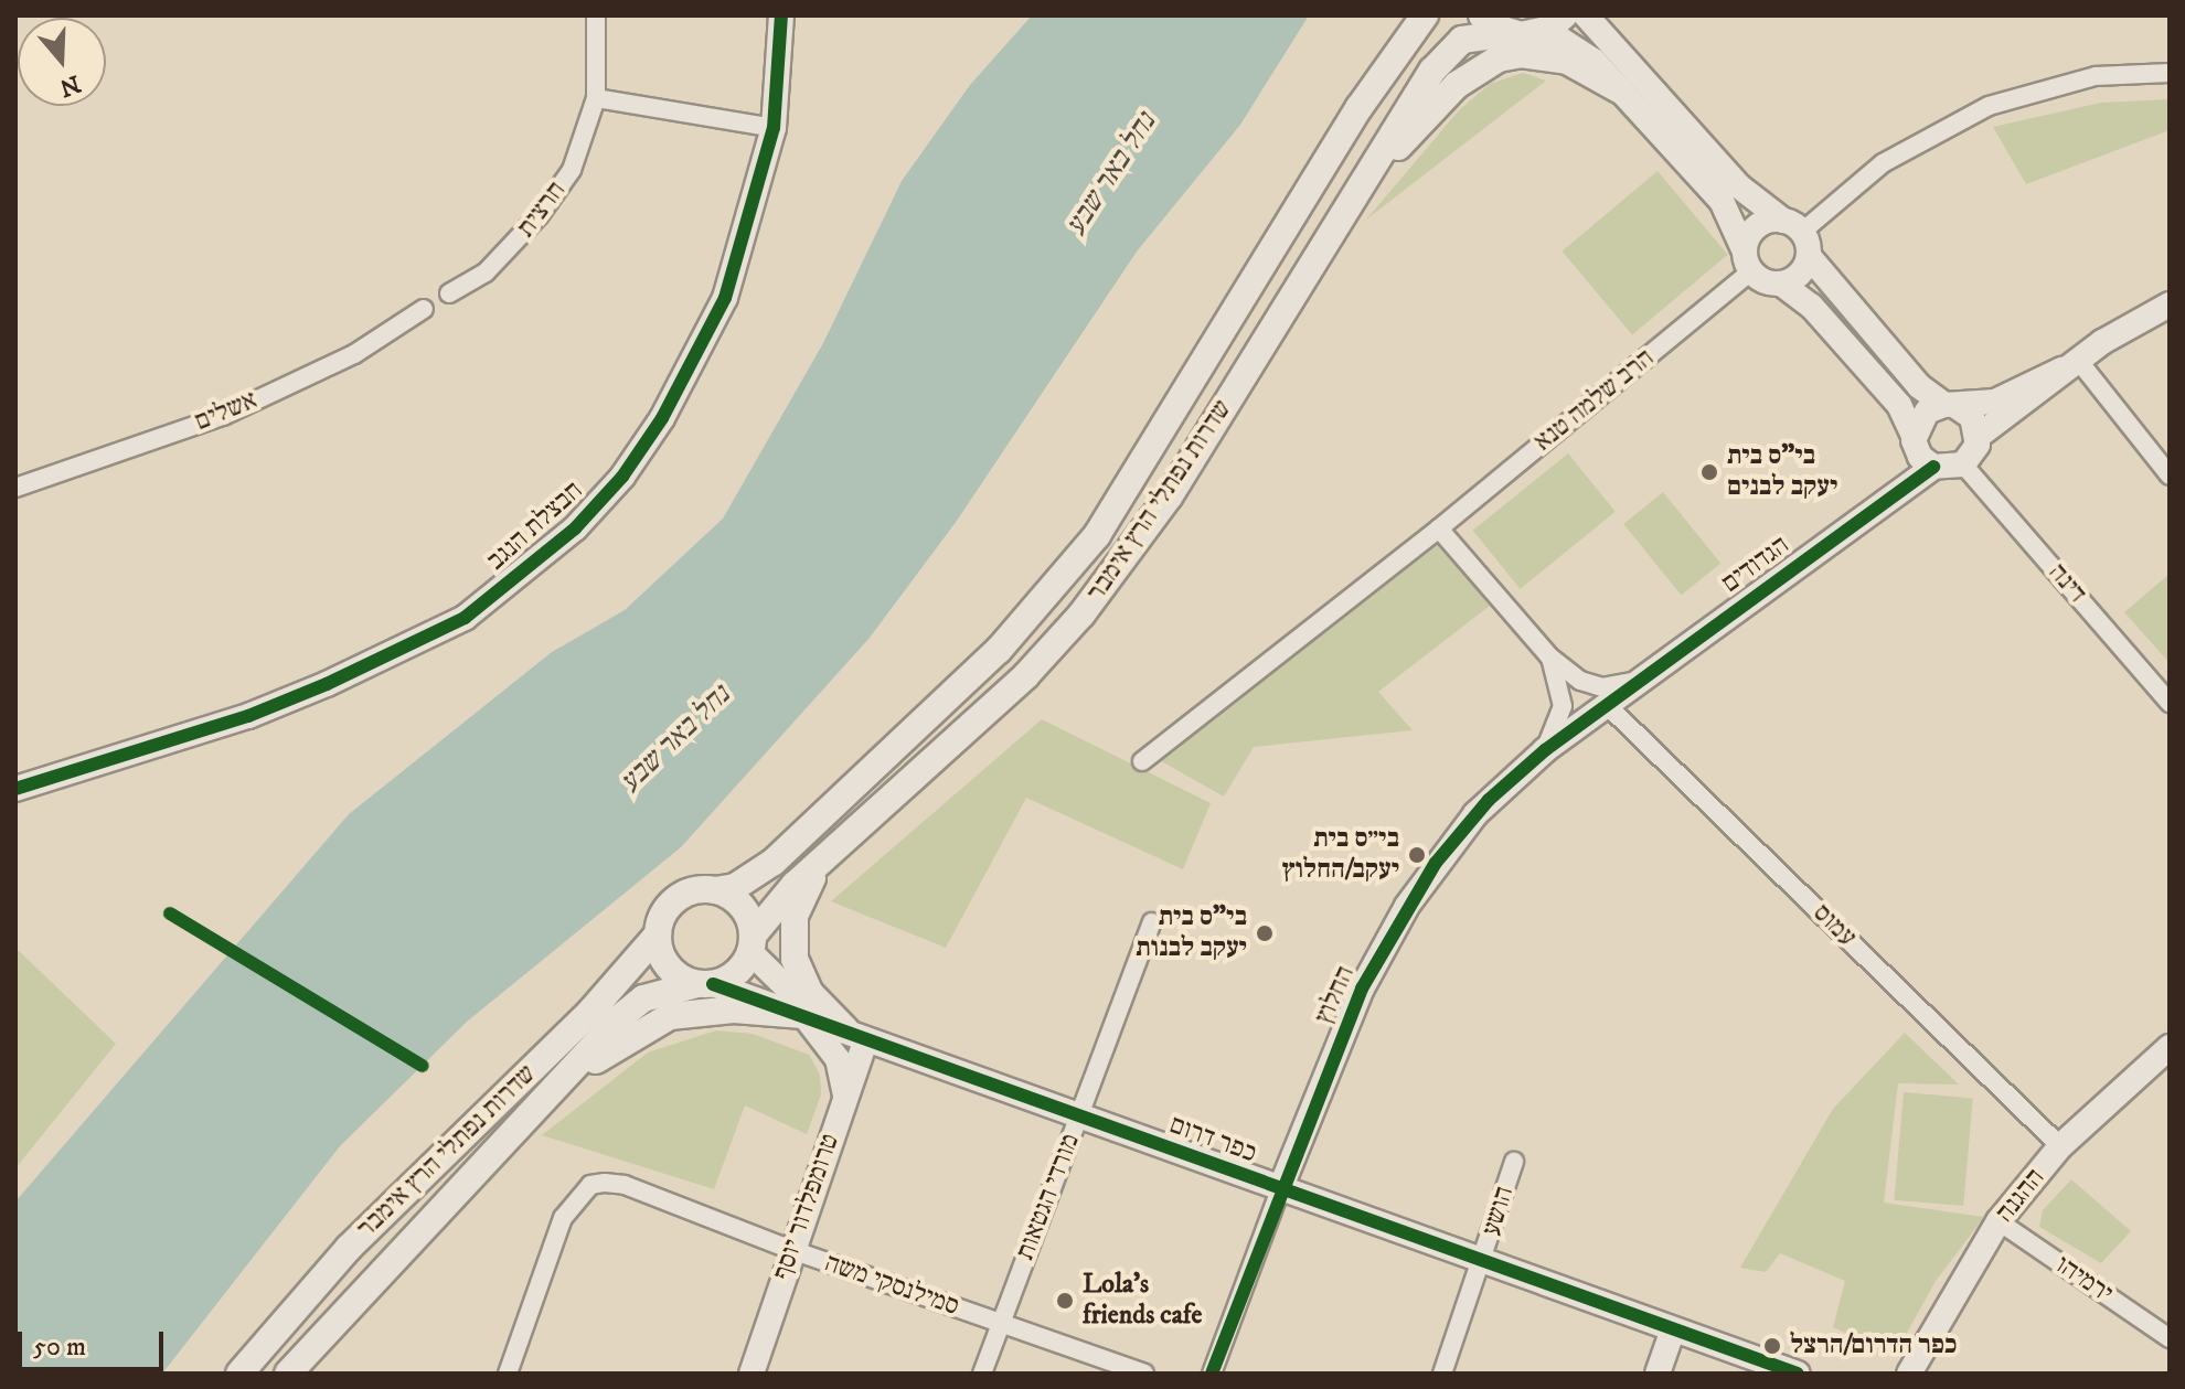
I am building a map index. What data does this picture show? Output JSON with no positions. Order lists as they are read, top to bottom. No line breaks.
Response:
{"streets":{"main road":["שדרות נפתלי הרץ אימבר"],"street":["חרצית","הרב שלמה טנא","אשלים","חבצלת הנגב","הגדודים","דינה","עמוס","החלוץ","כפר דרום","ההגנה","מורדי הגטאות","טרומפלדור יוסף","הושע","ירמיהו","סמילנסקי משה"]},"crossings":[["שדרות נפתלי הרץ אימבר","כפר דרום"],["הגדודים","דינה"],["הגדודים","עמוס"],["הגדודים","החלוץ"],["עמוס","החלוץ"],["עמוס","ההגנה"],["החלוץ","כפר דרום"],["כפר דרום","מורדי הגטאות"],["כפר דרום","טרומפלדור יוסף"],["כפר דרום","הושע"],["ההגנה","ירמיהו"],["מורדי הגטאות","סמילנסקי משה"],["טרומפלדור יוסף","סמילנסקי משה"]],"water":["נחל באר שבע"],"places":["בי\"ס בית יעקב לבנים","בי״ס בית יעקב/החלוץ","בי\"ס בית יעקב לבנות","Lola’s friends cafe","כפר הדרום/הרצל"],"scale_bar":"50 m","north":"bottom"}
